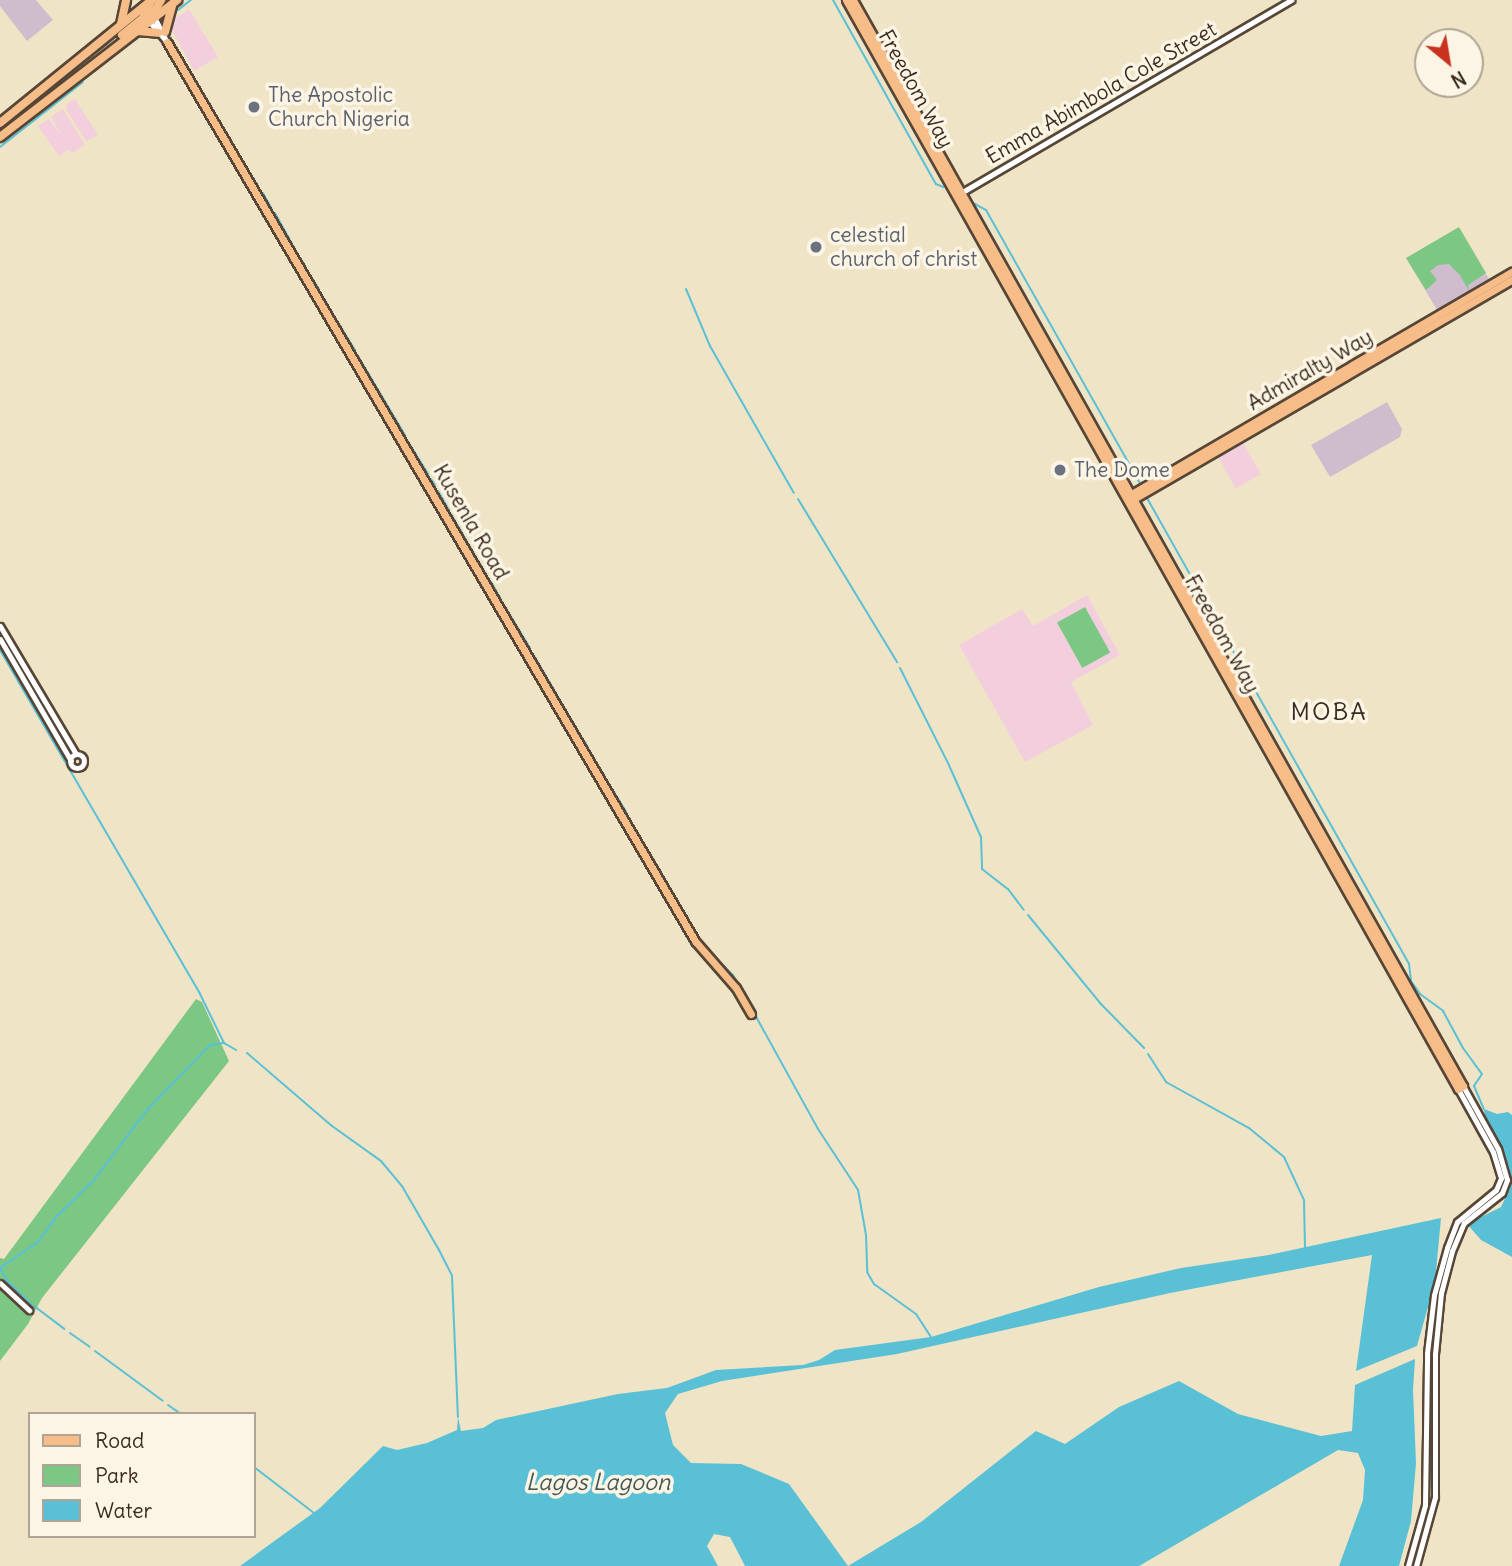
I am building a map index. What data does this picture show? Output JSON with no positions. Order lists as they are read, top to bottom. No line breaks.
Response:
{"streets":{"main road":["Freedom Way","Admiralty Way","Kusenla Road"],"street":["Emma Abimbola Cole Street"]},"crossings":[["Freedom Way","Emma Abimbola Cole Street"],["Freedom Way","Admiralty Way"]],"districts":["MOBA"],"water":["Lagos Lagoon"],"places":["The Apostolic Church Nigeria","celestial church of christ","The Dome"],"legend":["Road","Park","Water"],"north":"bottom right"}
